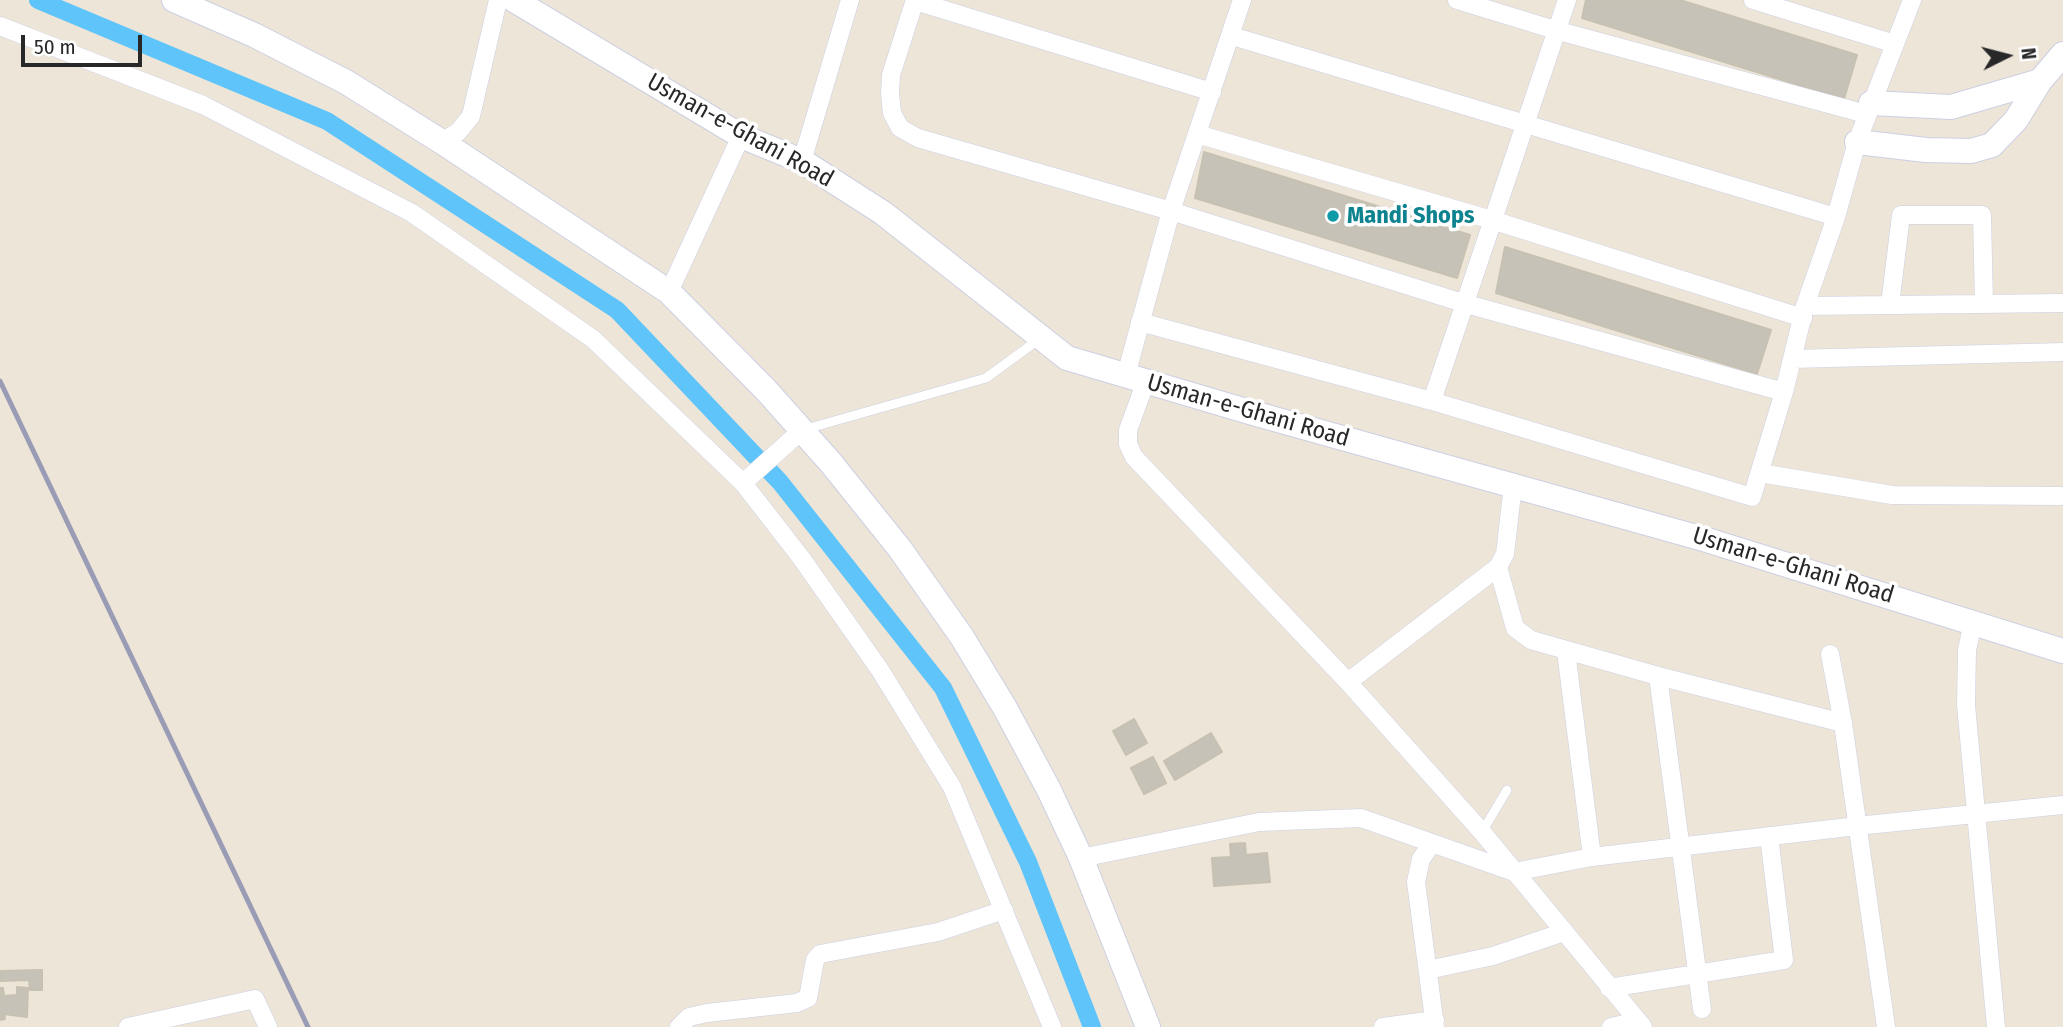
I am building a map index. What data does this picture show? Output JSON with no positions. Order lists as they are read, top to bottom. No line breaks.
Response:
{"streets":{"street":["Usman-e-Ghani Road"]},"places":["Mandi Shops"],"scale_bar":"50 m","north":"right"}
